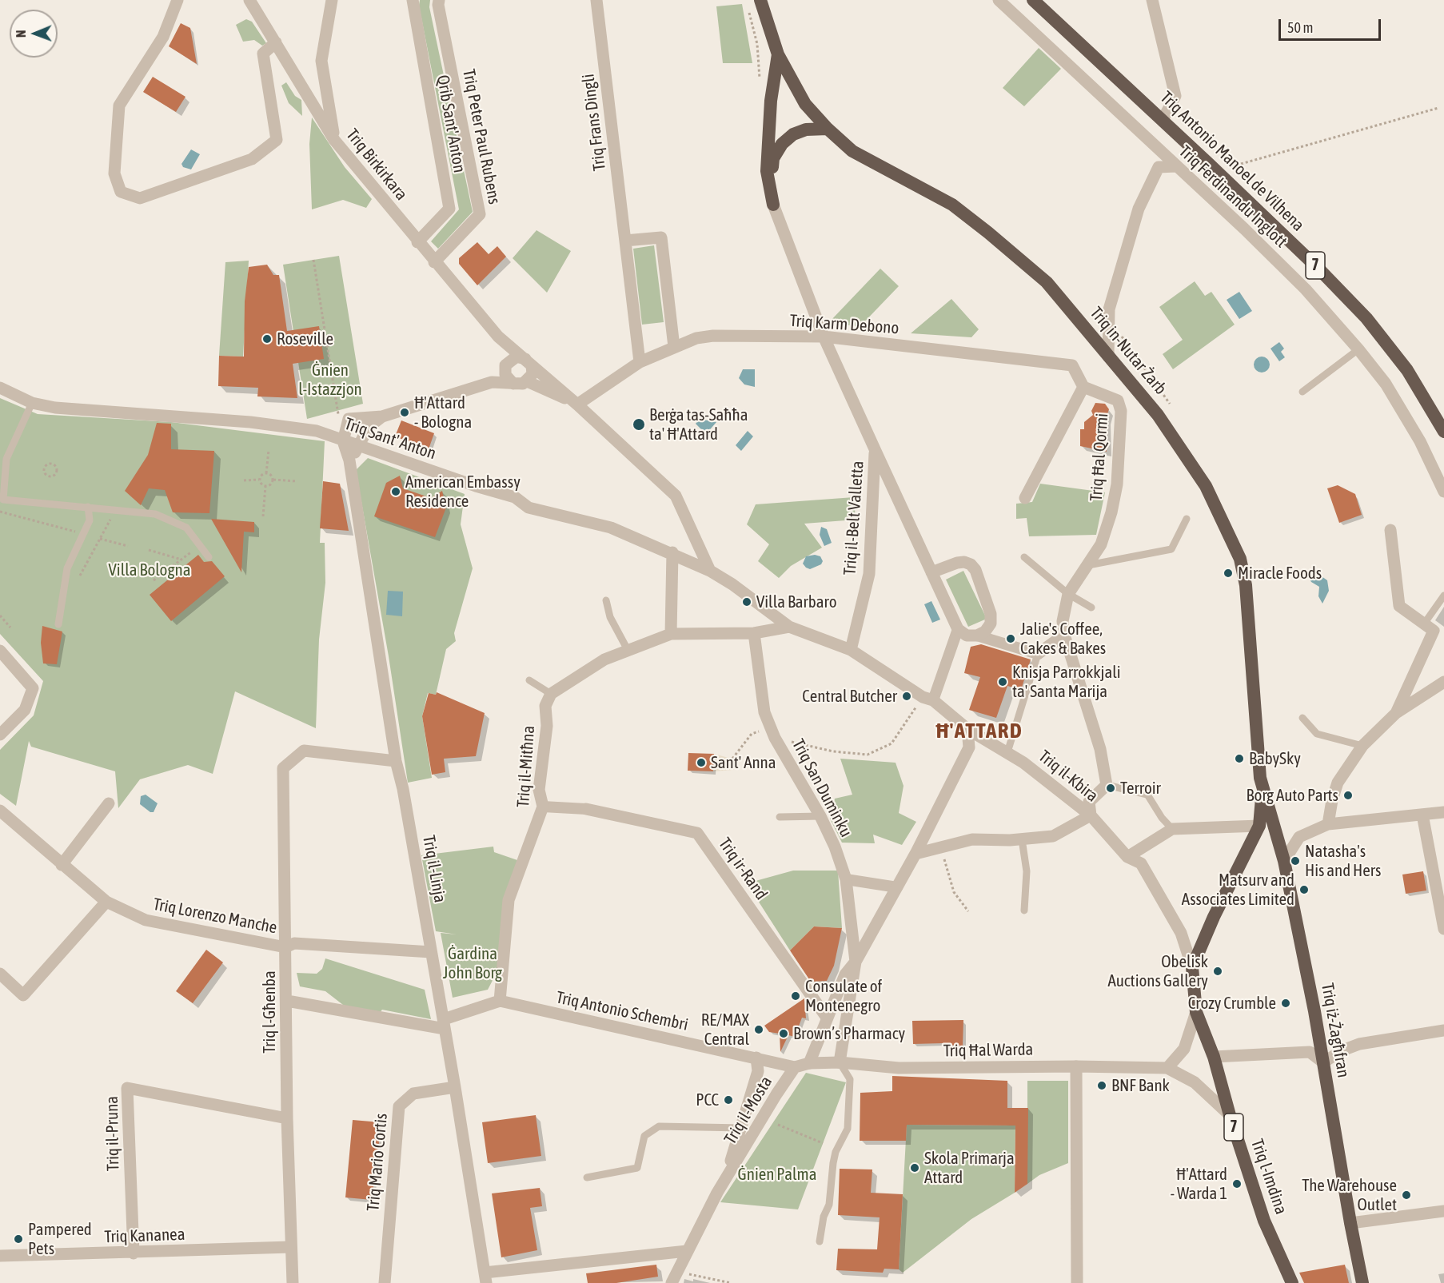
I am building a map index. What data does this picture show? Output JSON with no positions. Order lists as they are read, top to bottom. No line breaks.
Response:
{"streets":{"highway":["Triq Antonio Manoel de Vilhena","7","Triq in-Nutar Żarb","Triq iż-Żagħfran","Triq l-Imdina"],"street":["Triq Frans Dingli","Qrib Sant' Anton","Triq Peter Paul Rubens","Triq Birkirkara","Triq Ferdinandu Inglott","Triq Karm Debono","Triq Sant' Anton","Triq Ħal Qormi","Triq il-Belt Valletta","Triq il-Mitħna","Triq il-Kbira","Triq San Duminku","Triq il-Linja","Triq ir-Rand","Triq Lorenzo Manche","Triq Antonio Schembri","Triq l-Għenba","Triq Ħal Warda","Triq il-Mosta","Triq il-Pruna","Triq Mario Cortis","Triq Kananea"]},"crossings":[["Triq Frans Dingli","Triq Karm Debono"],["Qrib Sant' Anton","Triq Birkirkara"],["Triq Peter Paul Rubens","Triq Birkirkara"],["Triq Birkirkara","Triq Karm Debono"],["Triq Birkirkara","Triq Sant' Anton"],["7","Triq in-Nutar Żarb"],["7","Triq il-Kbira"],["7","Triq iż-Żagħfran"],["7","Triq l-Imdina"],["Triq Karm Debono","Triq Ħal Qormi"],["Triq Karm Debono","Triq il-Belt Valletta"],["Triq in-Nutar Żarb","Triq iż-Żagħfran"],["Triq Sant' Anton","Triq il-Kbira"],["Triq Sant' Anton","Triq il-Linja"],["Triq il-Belt Valletta","Triq il-Kbira"],["Triq il-Mitħna","Triq Antonio Schembri"],["Triq il-Kbira","Triq l-Imdina"],["Triq il-Linja","Triq Lorenzo Manche"],["Triq il-Linja","Triq l-Għenba"],["Triq il-Linja","Triq Mario Cortis"],["Triq Lorenzo Manche","Triq l-Għenba"],["Triq Antonio Schembri","Triq il-Mosta"],["Triq l-Għenba","Triq il-Pruna"],["Triq l-Għenba","Triq Kananea"],["Triq Ħal Warda","Triq il-Mosta"],["Triq Ħal Warda","Triq l-Imdina"],["Triq il-Pruna","Triq Kananea"]],"districts":["Ħ'ATTARD"],"parks":["Ġnien l-Istazzjon","Villa Bologna","Ġardina John Borg","Ġnien Palma"],"places":["Roseville","Ħ'Attard - Bologna","Berġa tas-Saħħa ta' Ħ'Attard","American Embassy Residence","Miracle Foods","Villa Barbaro","Jalie's Coffee, Cakes & Bakes","Knisja Parrokkjali ta' Santa Marija","Central Butcher","BabySky","Sant' Anna","Terroir","Borg Auto Parts","Natasha's His and Hers","Matsurv and Associates Limited","Obelisk Auctions Gallery","Consulate of Montenegro","Crozy Crumble","RE/MAX Central","Brown’s Pharmacy","BNF Bank","PCC","Skola Primarja Attard","Ħ'Attard - Warda 1","The Warehouse Outlet","Pampered Pets"],"scale_bar":"50 m","north":"left"}
